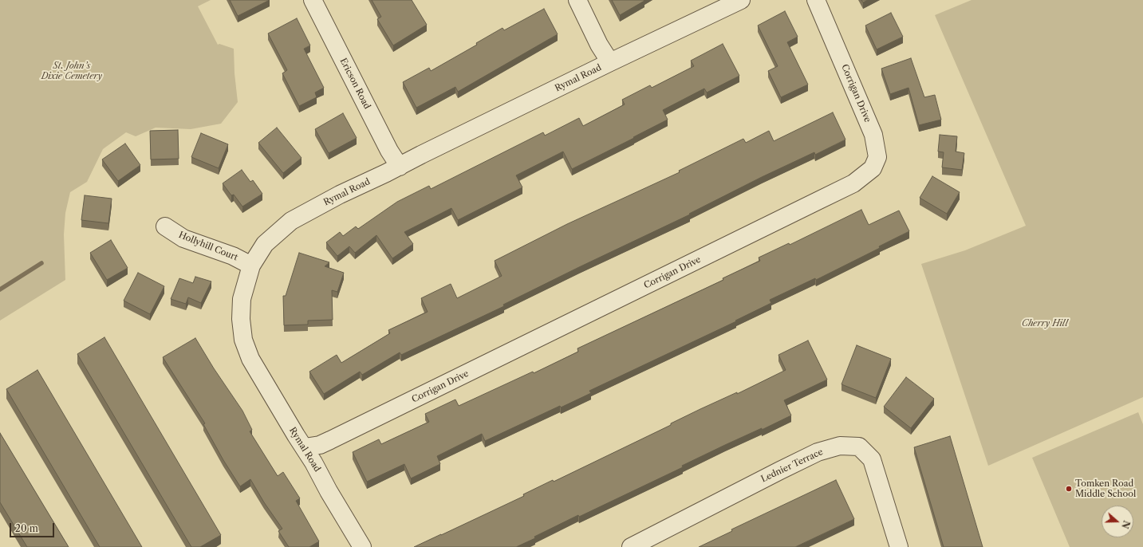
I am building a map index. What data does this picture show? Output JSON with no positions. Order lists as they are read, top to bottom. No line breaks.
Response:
{"streets":{"street":["Rymal Road","Ericson Road","Corrigan Drive","Hollyhill Court","Lednier Terrace"]},"crossings":[["Rymal Road","Ericson Road"],["Rymal Road","Corrigan Drive"],["Rymal Road","Hollyhill Court"]],"parks":["St. John’s Dixie Cemetery","Cherry Hill"],"places":["Tomken Road Middle School"],"scale_bar":"20 m","north":"right"}
